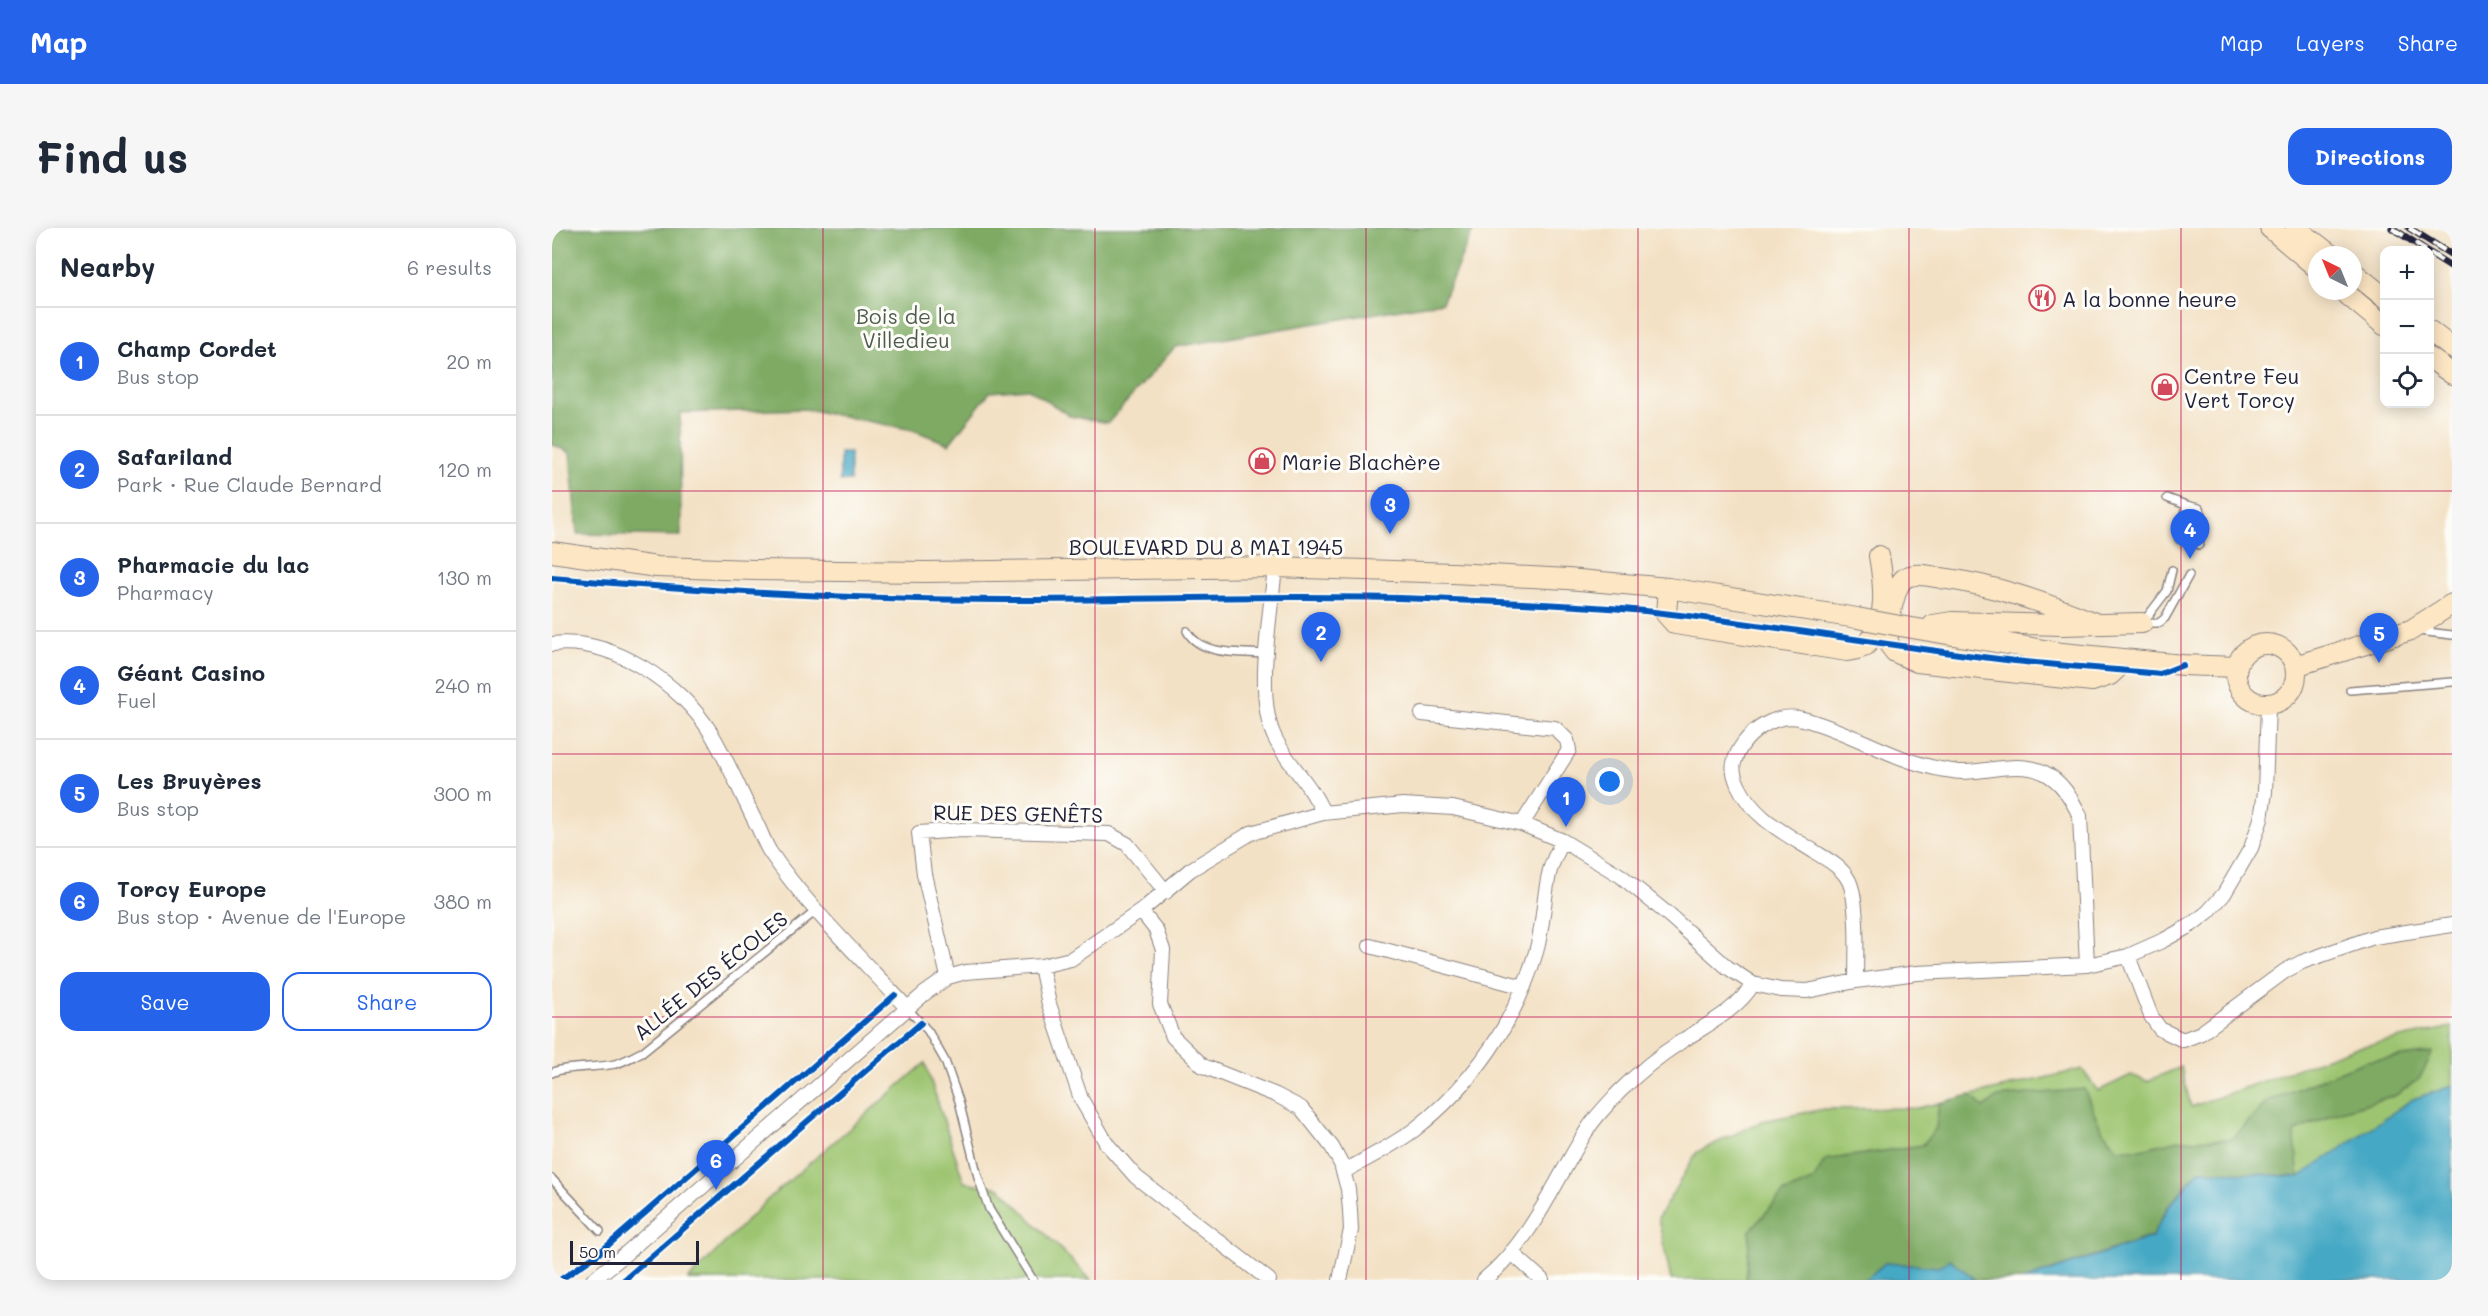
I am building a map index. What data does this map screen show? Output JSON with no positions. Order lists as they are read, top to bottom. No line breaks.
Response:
{"streets":{"street":["BOULEVARD DU 8 MAI 1945","RUE DES GENÊTS"],"lane":["ALLÉE DES ÉCOLES"]},"parks":["Bois de la Villedieu"],"places":{"restaurant":["A la bonne heure"],"shop":["Centre Feu Vert Torcy","Marie Blachère"]},"scale_bar":"50 m","north":"top left","page":{"header":"Map","nav":["Map","Layers","Share"],"buttons":["Directions",["Save","Share"]],"title":"Find us","heading":["Nearby","6 results"],"map_buttons":["+","−"],"list":[{"mark":"1","name":"Champ Cordet","note":"Bus stop","value":"20 m"},{"mark":"2","name":"Safariland","note":"Park · Rue Claude Bernard","value":"120 m"},{"mark":"3","name":"Pharmacie du lac","note":"Pharmacy","value":"130 m"},{"mark":"4","name":"Géant Casino","note":"Fuel","value":"240 m"},{"mark":"5","name":"Les Bruyères","note":"Bus stop","value":"300 m"},{"mark":"6","name":"Torcy Europe","note":"Bus stop · Avenue de l'Europe","value":"380 m"}],"pins":["3","4","2","5","1","6"],"scale":"50 m"}}
